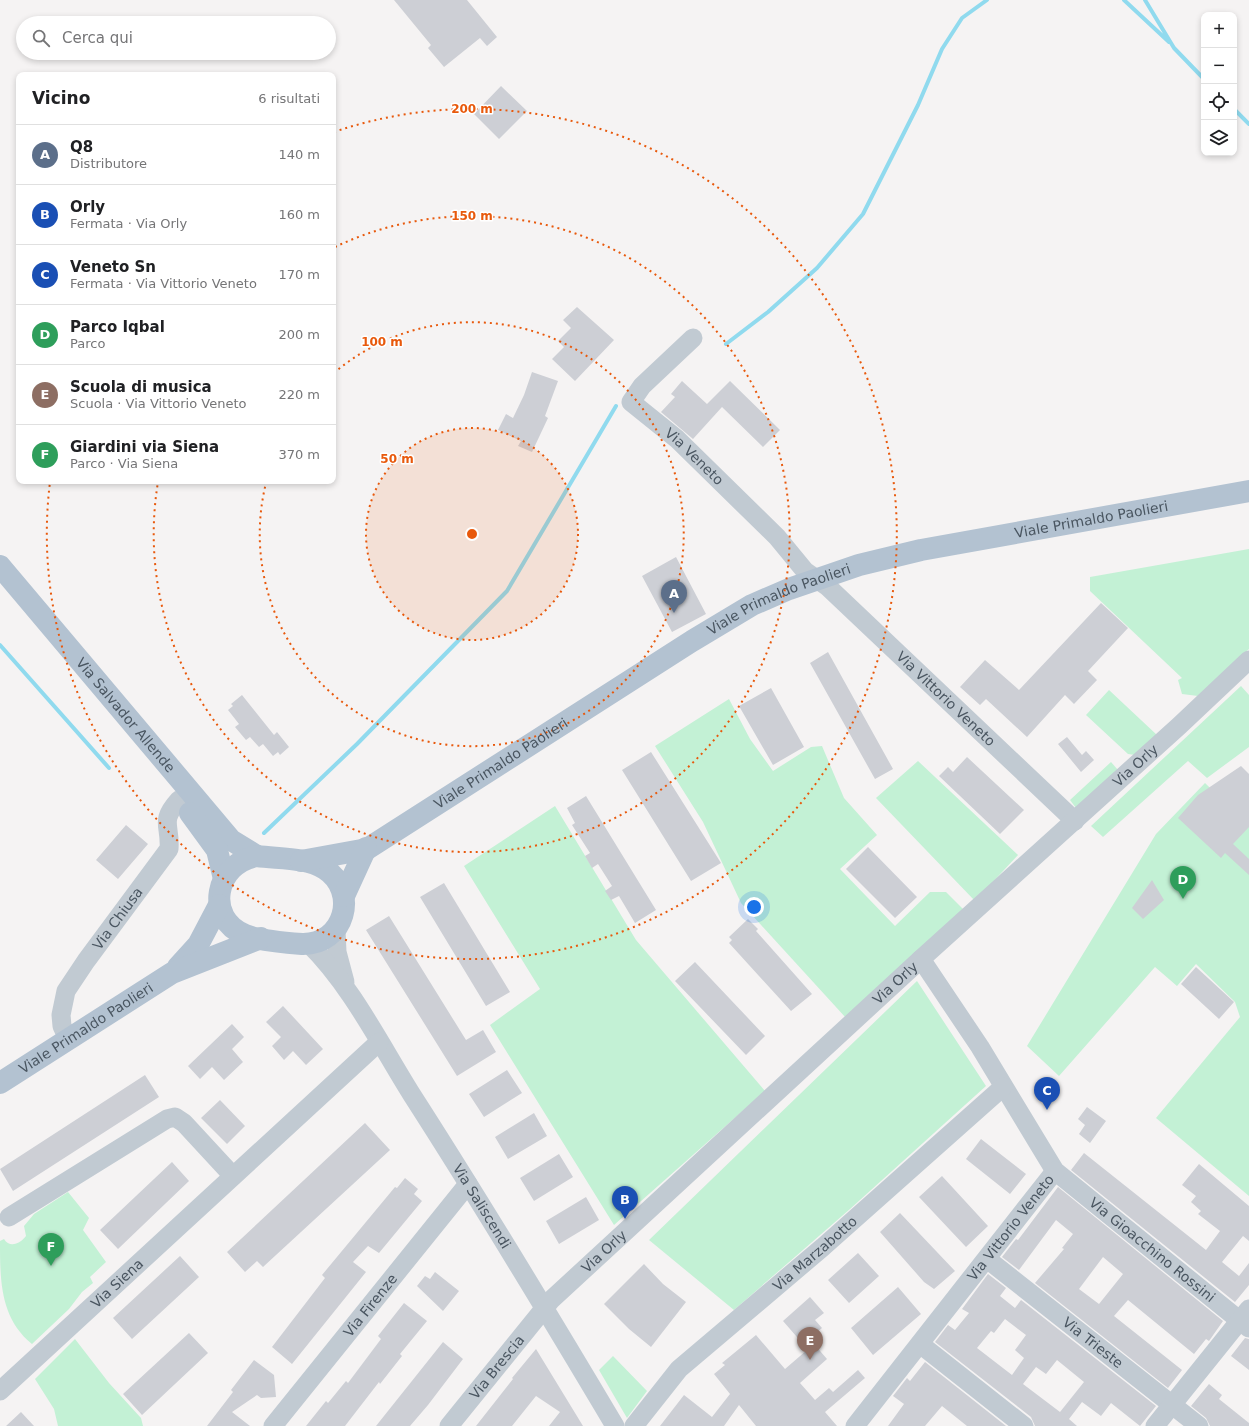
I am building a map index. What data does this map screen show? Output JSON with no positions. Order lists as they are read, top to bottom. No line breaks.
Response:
{"streets":{"main road":["Viale Primaldo Paolieri","Via Salvador Allende"],"street":["Via Veneto","Via Vittorio Veneto","Via Orly","Via Chiusa","Via Saliscendi","Via Gioacchino Rossini","Via Marzabotto","Via Siena","Via Firenze","Via Trieste","Via Brescia"]},"crossings":[["Via Veneto","Viale Primaldo Paolieri"],["Via Veneto","Via Vittorio Veneto"],["Viale Primaldo Paolieri","Via Vittorio Veneto"],["Viale Primaldo Paolieri","Via Salvador Allende"],["Viale Primaldo Paolieri","Via Chiusa"],["Viale Primaldo Paolieri","Via Saliscendi"],["Via Vittorio Veneto","Via Orly"],["Via Vittorio Veneto","Via Gioacchino Rossini"],["Via Vittorio Veneto","Via Marzabotto"],["Via Vittorio Veneto","Via Trieste"],["Via Salvador Allende","Via Chiusa"],["Via Salvador Allende","Via Saliscendi"],["Via Orly","Via Saliscendi"],["Via Orly","Via Brescia"],["Via Saliscendi","Via Siena"],["Via Saliscendi","Via Firenze"],["Via Saliscendi","Via Brescia"]],"page":{"map_buttons":["+","−"],"search":"Cerca qui","heading":["Vicino","6 risultati"],"list":[{"mark":"A","name":"Q8","note":"Distributore","value":"140 m"},{"mark":"B","name":"Orly","note":"Fermata · Via Orly","value":"160 m"},{"mark":"C","name":"Veneto Sn","note":"Fermata · Via Vittorio Veneto","value":"170 m"},{"mark":"D","name":"Parco Iqbal","note":"Parco","value":"200 m"},{"mark":"E","name":"Scuola di musica","note":"Scuola · Via Vittorio Veneto","value":"220 m"},{"mark":"F","name":"Giardini via Siena","note":"Parco · Via Siena","value":"370 m"}],"pins":["A","D","C","B","F","E"]},"rings":["200 m","150 m","100 m","50 m"]}
